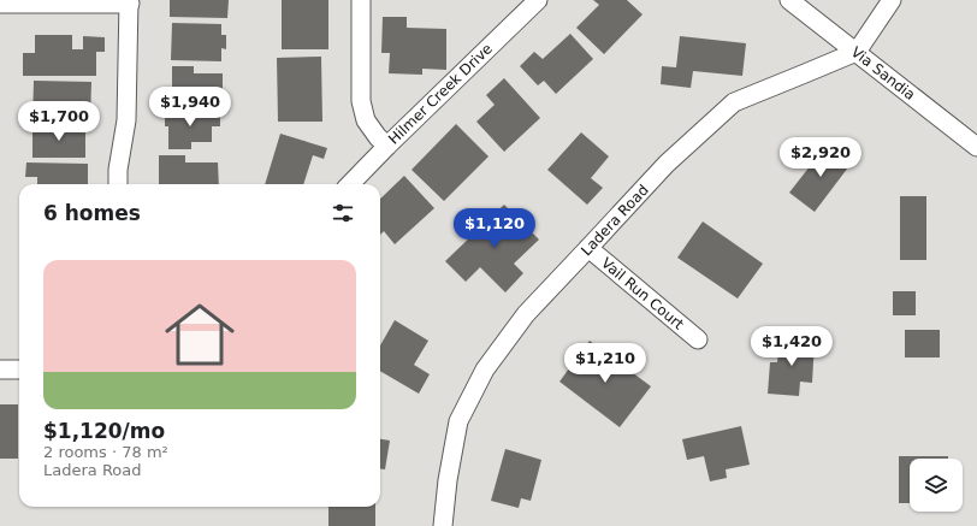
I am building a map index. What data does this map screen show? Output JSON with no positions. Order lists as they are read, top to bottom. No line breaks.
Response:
{"streets":{"street":["Via Sandia","Hilmer Creek Drive","Ladera Road","Vail Run Court"]},"crossings":[["Via Sandia","Ladera Road"],["Ladera Road","Vail Run Court"]],"page":{"price":["$1,940","$1,700","$2,920","$1,120","$1,420","$1,210"],"heading":"6 homes","list":[{"name":"$1,120/mo","note":"2 rooms · 78 m² · Ladera Road"}]}}
